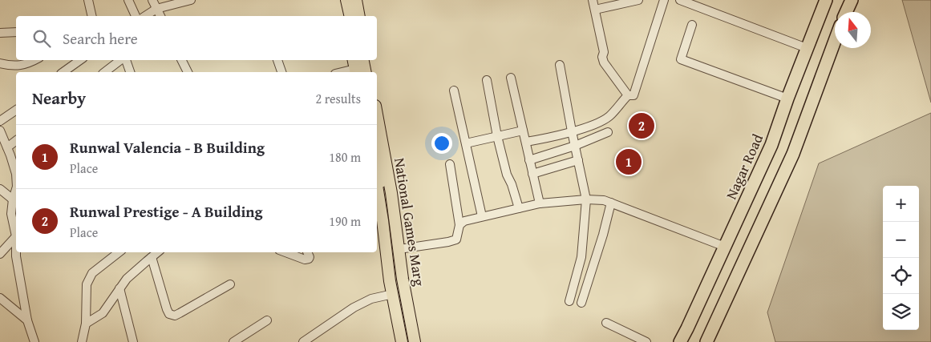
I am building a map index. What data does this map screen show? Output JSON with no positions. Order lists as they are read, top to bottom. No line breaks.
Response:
{"streets":{"highway":["Nagar Road"],"main road":["National Games Marg"]},"north":"top","page":{"search":"Search here","heading":["Nearby","2 results"],"pins":["2","1"],"list":[{"mark":"1","name":"Runwal Valencia - B Building","note":"Place","value":"180 m"},{"mark":"2","name":"Runwal Prestige - A Building","note":"Place","value":"190 m"}],"map_buttons":["+","−"]}}
